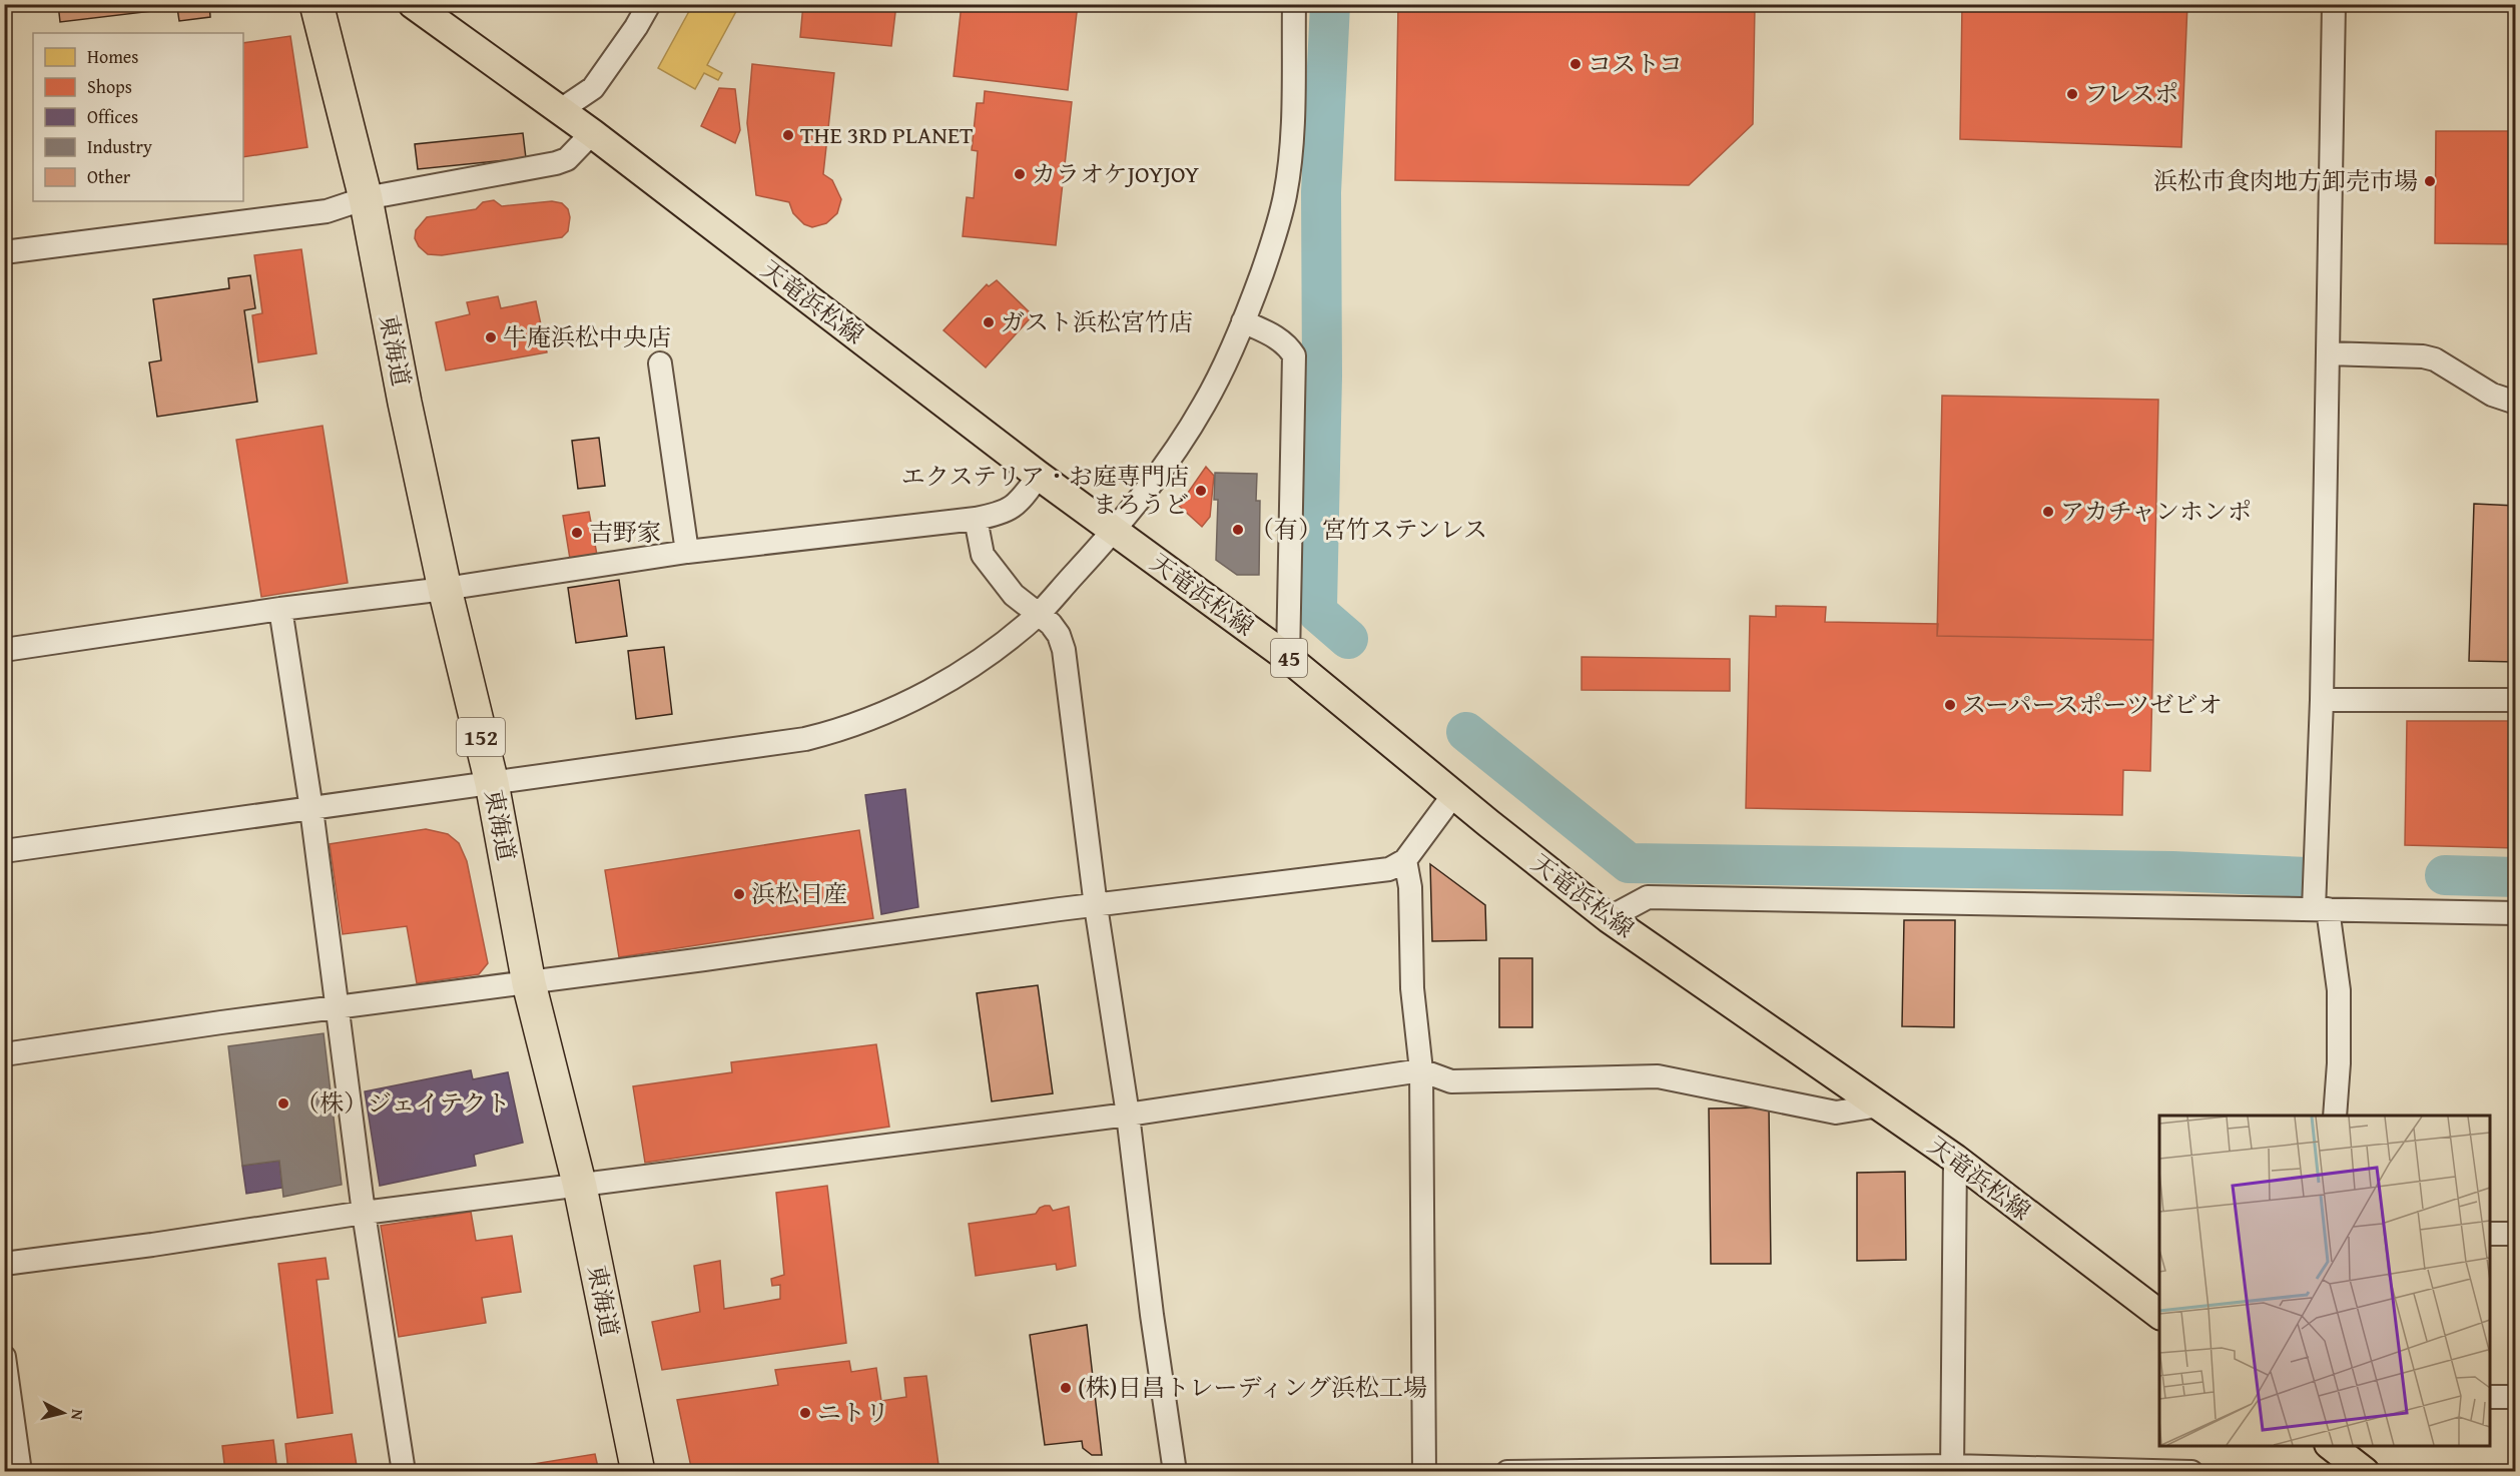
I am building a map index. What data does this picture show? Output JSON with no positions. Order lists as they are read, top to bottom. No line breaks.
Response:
{"streets":{"highway":["東海道","152"],"main road":["天竜浜松線","45"]},"places":["コストコ","フレスポ","THE 3RD PLANET","カラオケJOYJOY","浜松市食肉地方卸売市場","ガスト浜松宮竹店","牛庵浜松中央店","エクステリア・お庭専門店 まろうど","アカチャンホンポ","（有）宮竹ステンレス","吉野家","スーパースポーツゼビオ","浜松日産","（株）ジェイテクト","(株)日昌トレーディング浜松工場","ニトリ"],"legend":["Homes","Shops","Offices","Industry","Other"],"north":"right"}
